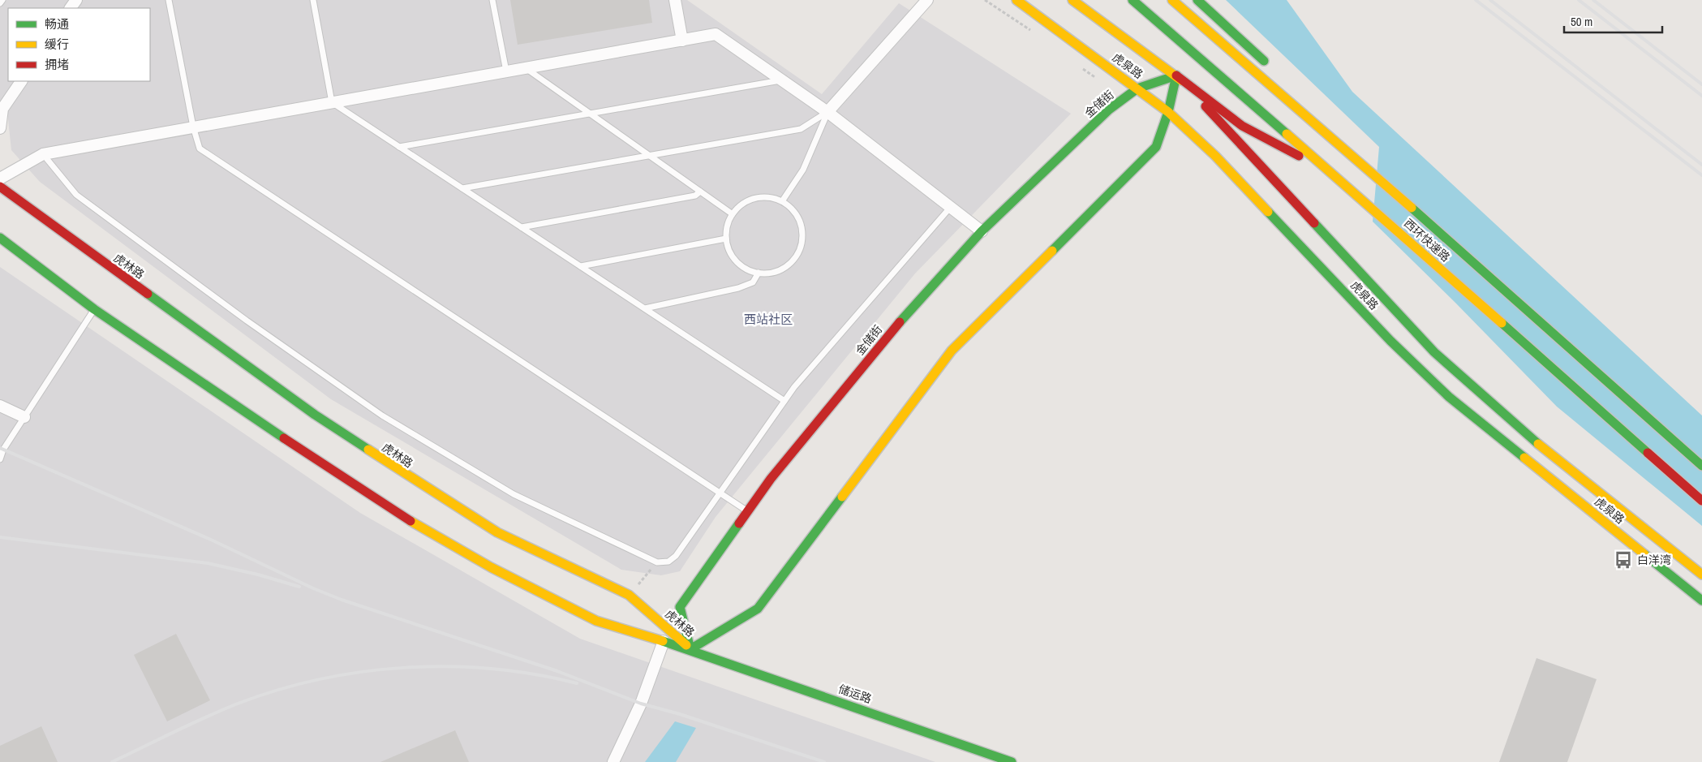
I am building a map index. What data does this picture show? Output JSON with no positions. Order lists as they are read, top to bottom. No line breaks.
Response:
{"streets":{"main road":["虎泉路","金储街","西环快速路","虎林路","储运路"]},"crossings":[["虎泉路","金储街"],["金储街","虎林路"],["金储街","储运路"],["虎林路","储运路"]],"districts":["西站社区"],"places":{"bus stop":["白洋湾"]},"legend":["畅通","缓行","拥堵"],"scale_bar":"50 m"}
